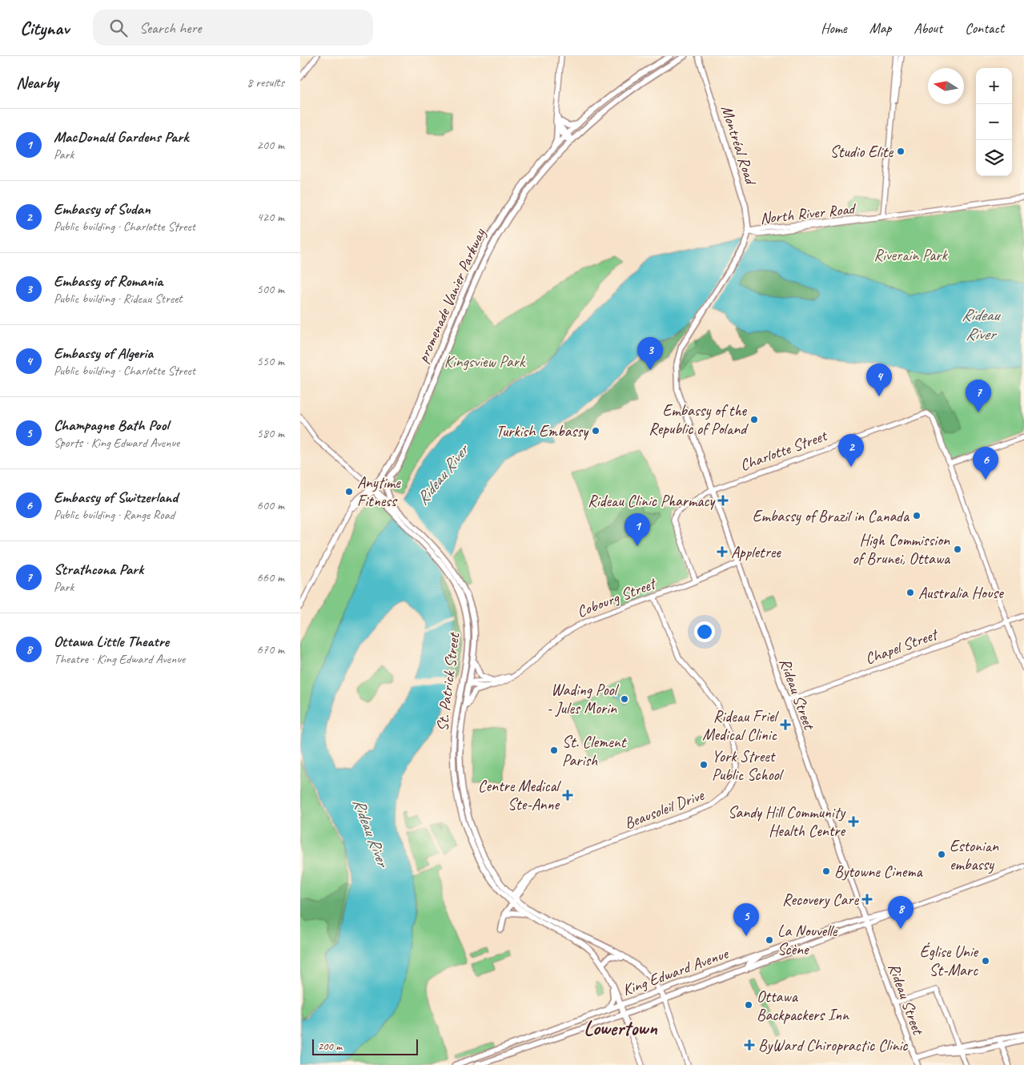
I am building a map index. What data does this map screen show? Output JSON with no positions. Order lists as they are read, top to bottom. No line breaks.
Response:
{"streets":{"main road":["Montréal Road","promenade Vanier Parkway","St. Patrick Street","Rideau Street","King Edward Avenue"],"street":["North River Road","Charlotte Street","Cobourg Street","Chapel Street","Beausoleil Drive"]},"crossings":[["Montréal Road","North River Road"],["Montréal Road","Rideau Street"],["promenade Vanier Parkway","St. Patrick Street"],["Charlotte Street","Cobourg Street"],["Charlotte Street","Rideau Street"],["Cobourg Street","St. Patrick Street"],["Cobourg Street","Rideau Street"],["Cobourg Street","Beausoleil Drive"],["Chapel Street","Rideau Street"],["St. Patrick Street","Beausoleil Drive"],["St. Patrick Street","King Edward Avenue"],["Rideau Street","King Edward Avenue"]],"districts":["Lowertown"],"water":["Rideau River"],"parks":["Riverain Park","Kingsview Park"],"places":{"other":["Studio Elite","Embassy of the Republic of Poland","Turkish Embassy","Anytime Fitness","Embassy of Brazil in Canada","High Commission of Brunei, Ottawa","Australia House","Wading Pool - Jules Morin","St. Clement Parish","York Street Public School","Estonian embassy","Bytowne Cinema","La Nouvelle Scène","Église Unie St-Marc","Ottawa Backpackers Inn"],"health":["Rideau Clinic Pharmacy","Appletree","Rideau Friel Medical Clinic","Centre Medical Ste-Anne","Sandy Hill Community Health Centre","Recovery Care","ByWard Chiropractic Clinic"]},"scale_bar":"200 m","north":"left","page":{"header":"Citynav","search":"Search here","nav":["Home","Map","About","Contact"],"heading":["Nearby","8 results"],"map_buttons":["+","−"],"list":[{"mark":"1","name":"MacDonald Gardens Park","note":"Park","value":"200 m"},{"mark":"2","name":"Embassy of Sudan","note":"Public building · Charlotte Street","value":"420 m"},{"mark":"3","name":"Embassy of Romania","note":"Public building · Rideau Street","value":"500 m"},{"mark":"4","name":"Embassy of Algeria","note":"Public building · Charlotte Street","value":"550 m"},{"mark":"5","name":"Champagne Bath Pool","note":"Sports · King Edward Avenue","value":"580 m"},{"mark":"6","name":"Embassy of Switzerland","note":"Public building · Range Road","value":"600 m"},{"mark":"7","name":"Strathcona Park","note":"Park","value":"660 m"},{"mark":"8","name":"Ottawa Little Theatre","note":"Theatre · King Edward Avenue","value":"670 m"}],"pins":["3","4","7","2","6","1","8","5"],"scale":"200 m"}}
